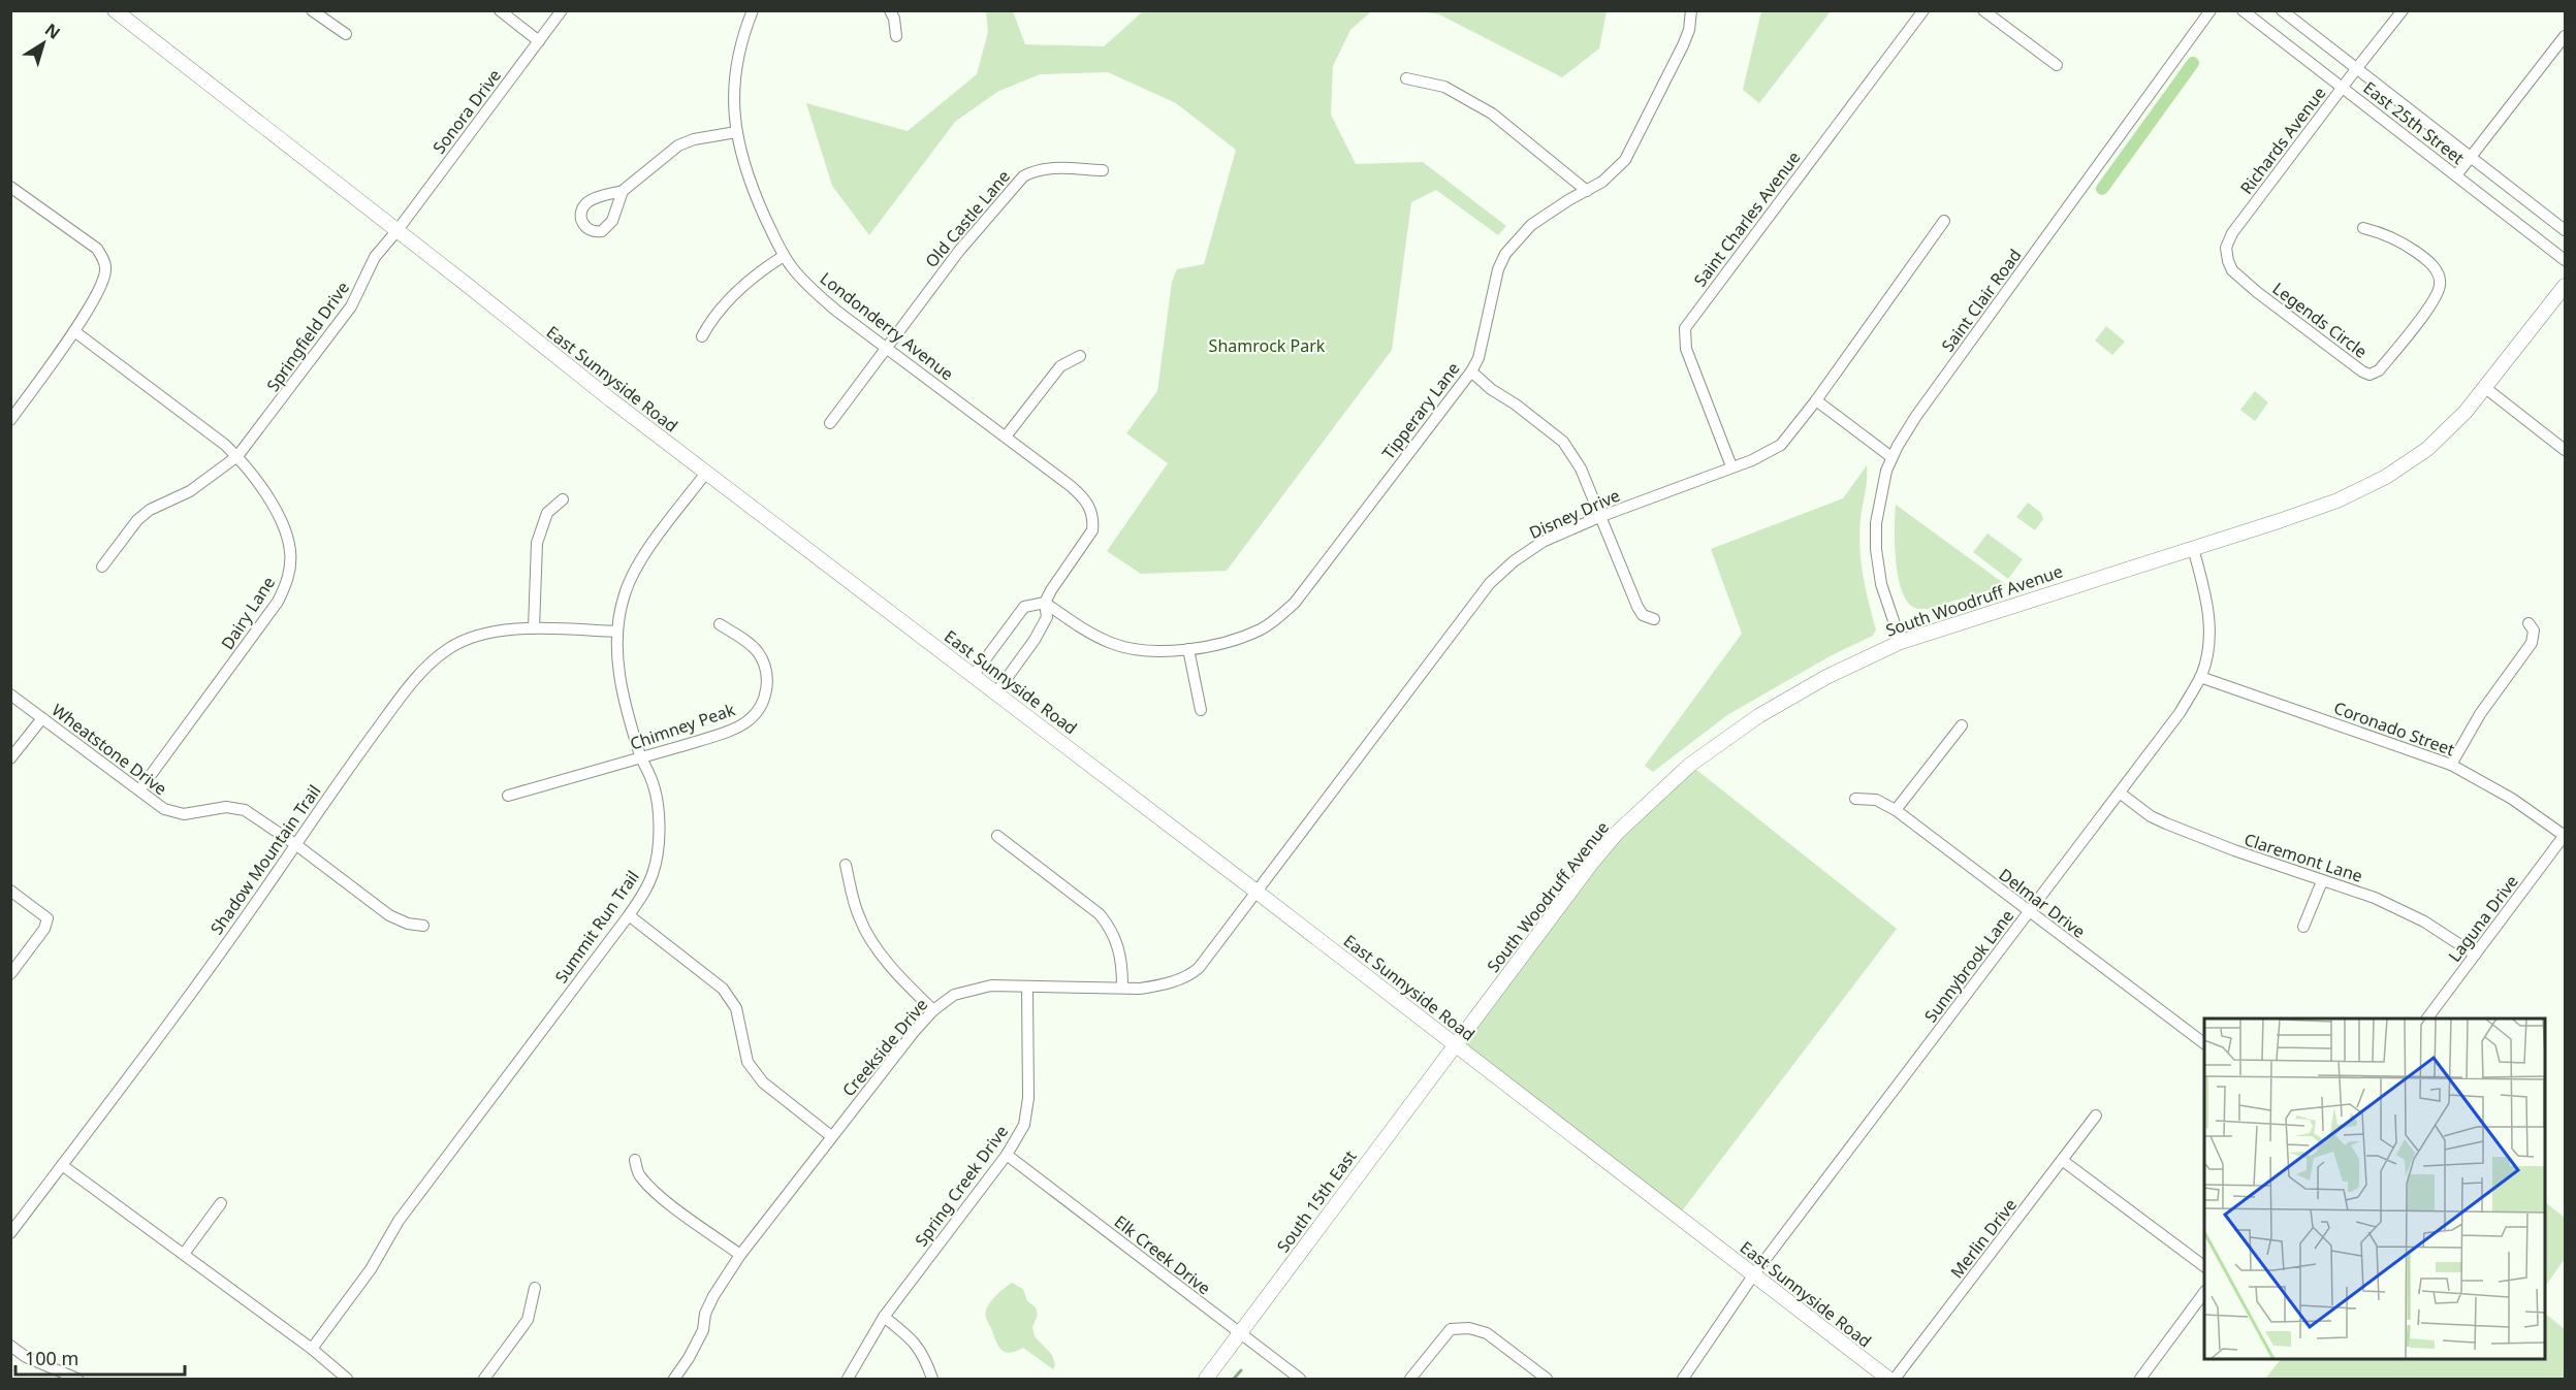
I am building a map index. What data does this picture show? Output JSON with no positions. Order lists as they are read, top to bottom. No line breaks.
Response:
{"streets":{"main road":["East Sunnyside Road","South Woodruff Avenue","South 15th East"],"street":["Sonora Drive","East 25th Street","Richards Avenue","Old Castle Lane","Saint Charles Avenue","Saint Clair Road","Legends Circle","Londonderry Avenue","Springfield Drive","Tipperary Lane","Disney Drive","Dairy Lane","Chimney Peak","Coronado Street","Wheatstone Drive","Claremont Lane","Shadow Mountain Trail","Delmar Drive","Laguna Drive","Summit Run Trail","Sunnybrook Lane","Creekside Drive","Spring Creek Drive","Merlin Drive","Elk Creek Drive"]},"crossings":[["Sonora Drive","Springfield Drive"],["Sonora Drive","East Sunnyside Road"],["East 25th Street","Richards Avenue"],["Richards Avenue","Legends Circle"],["Old Castle Lane","Londonderry Avenue"],["Saint Charles Avenue","Disney Drive"],["Saint Clair Road","South Woodruff Avenue"],["Londonderry Avenue","East Sunnyside Road"],["Londonderry Avenue","Tipperary Lane"],["Springfield Drive","East Sunnyside Road"],["Springfield Drive","Dairy Lane"],["East Sunnyside Road","Disney Drive"],["East Sunnyside Road","South Woodruff Avenue"],["East Sunnyside Road","Summit Run Trail"],["East Sunnyside Road","Sunnybrook Lane"],["East Sunnyside Road","Creekside Drive"],["East Sunnyside Road","South 15th East"],["Disney Drive","Creekside Drive"],["South Woodruff Avenue","Sunnybrook Lane"],["South Woodruff Avenue","South 15th East"],["Dairy Lane","Wheatstone Drive"],["Chimney Peak","Summit Run Trail"],["Coronado Street","Laguna Drive"],["Coronado Street","Sunnybrook Lane"],["Wheatstone Drive","Shadow Mountain Trail"],["Claremont Lane","Laguna Drive"],["Claremont Lane","Sunnybrook Lane"],["Shadow Mountain Trail","Summit Run Trail"],["Delmar Drive","Sunnybrook Lane"],["Creekside Drive","Spring Creek Drive"],["Spring Creek Drive","Elk Creek Drive"],["South 15th East","Elk Creek Drive"]],"parks":["Shamrock Park"],"scale_bar":"100 m","north":"top right"}
